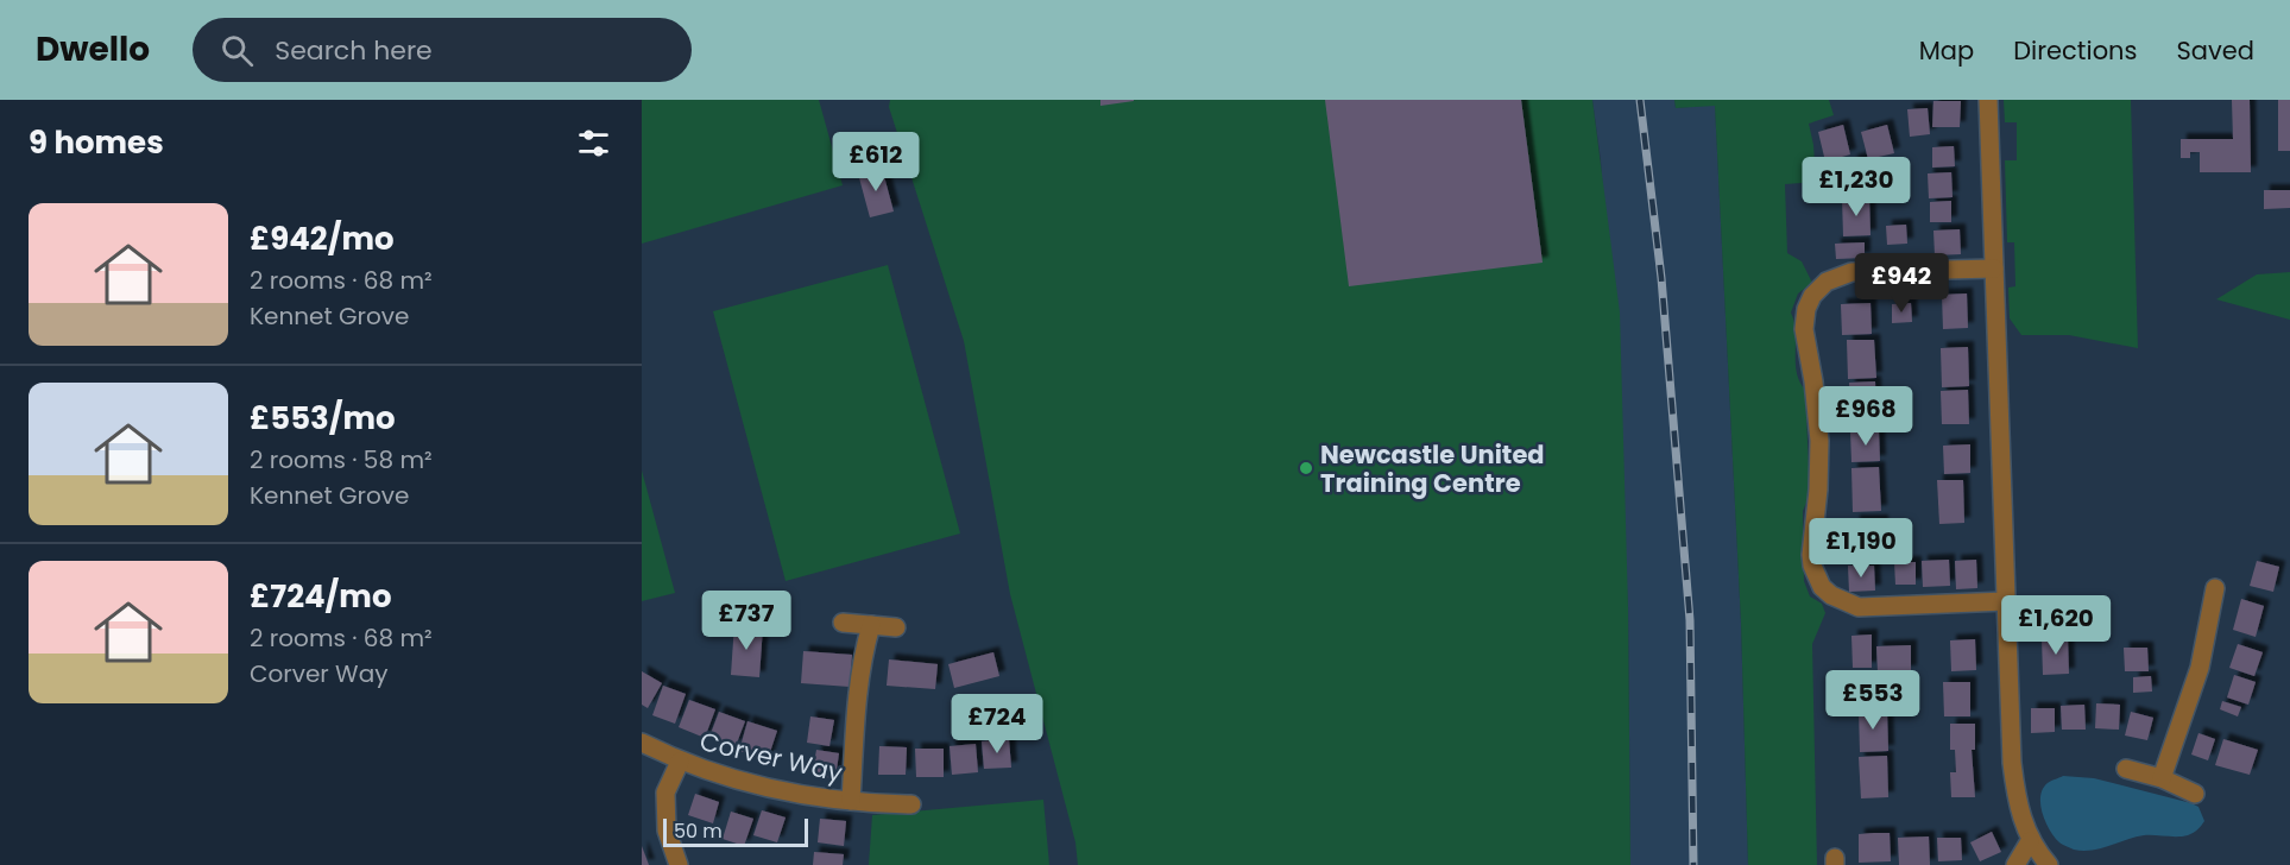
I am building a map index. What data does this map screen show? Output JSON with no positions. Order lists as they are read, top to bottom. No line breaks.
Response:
{"streets":{"street":["Corver Way"]},"places":["Newcastle United Training Centre"],"scale_bar":"50 m","page":{"header":"Dwello","search":"Search here","nav":["Map","Directions","Saved"],"heading":"9 homes","price":["£612","£1,230","£942","£968","£1,190","£737","£1,620","£553","£724"],"list":[{"name":"£942/mo","note":"2 rooms · 68 m² · Kennet Grove"},{"name":"£553/mo","note":"2 rooms · 58 m² · Kennet Grove"},{"name":"£724/mo","note":"2 rooms · 68 m² · Corver Way"}],"scale":"50 m"}}
